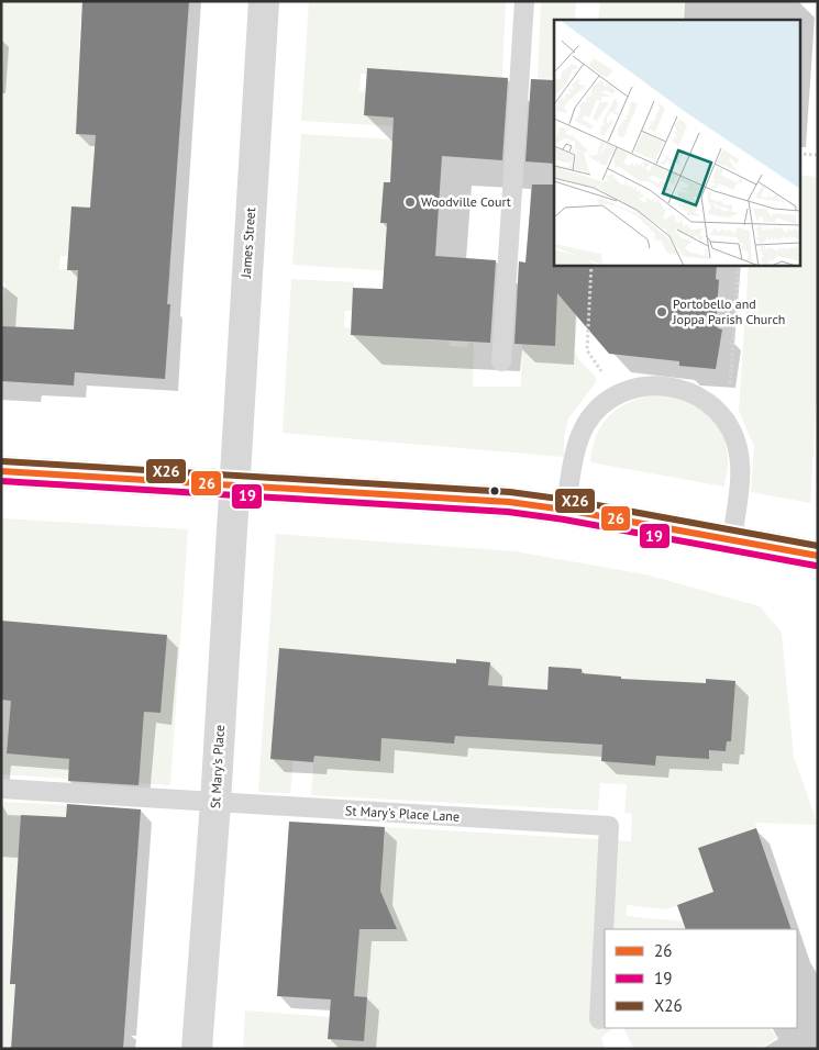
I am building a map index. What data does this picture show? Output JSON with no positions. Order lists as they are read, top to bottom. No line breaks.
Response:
{"streets":{"street":["James Street","St Mary's Place"],"lane":["St Mary's Place Lane"]},"crossings":[["James Street","St Mary's Place"],["St Mary's Place","St Mary's Place Lane"]],"places":["Woodville Court","Portobello and Joppa Parish Church"],"lines":["transit line X26","transit line 26","transit line 19"],"legend":["26","19","X26"]}
